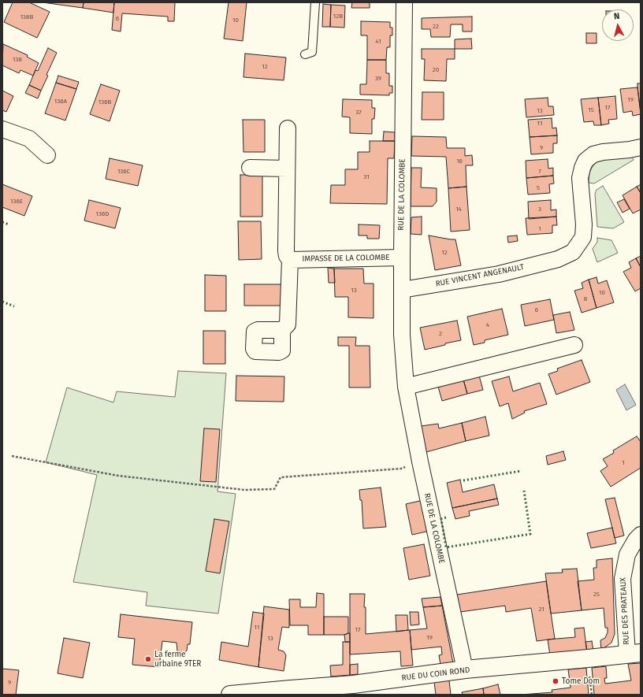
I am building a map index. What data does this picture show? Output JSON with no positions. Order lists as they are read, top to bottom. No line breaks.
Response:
{"streets":{"street":["RUE DE LA COLOMBE","IMPASSE DE LA COLOMBE","RUE VINCENT ANGENAULT","RUE DES PRATEAUX","RUE DU COIN ROND"]},"crossings":[["RUE DE LA COLOMBE","IMPASSE DE LA COLOMBE"],["RUE DE LA COLOMBE","RUE VINCENT ANGENAULT"],["RUE DE LA COLOMBE","RUE DU COIN ROND"],["RUE DES PRATEAUX","RUE DU COIN ROND"]],"places":["La ferme urbaine 9TER","Tome Dom"],"house_numbers":["12B","138B","6","10","22","41","138","12","20","39","19","136A","136B","17","15","13","37","11","9","16","136C","7","31","5","136E","14","3","136D","1","12","13","10","8","6","4","2","1","25","21","11","17","19","13","9"],"north":"top"}
